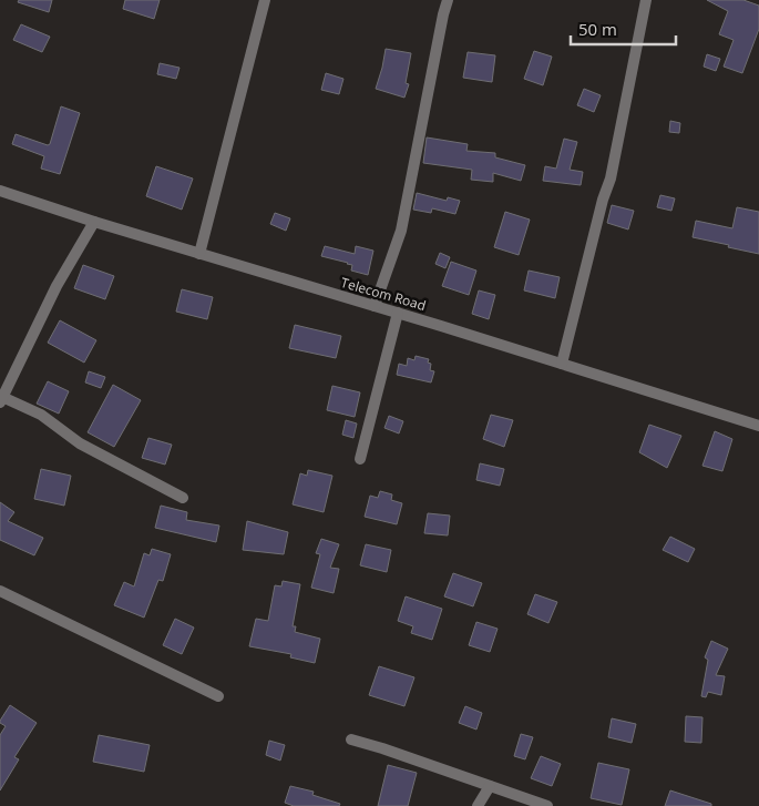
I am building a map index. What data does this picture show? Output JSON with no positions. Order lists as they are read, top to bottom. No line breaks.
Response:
{"streets":{"street":["Telecom Road"]},"scale_bar":"50 m"}
